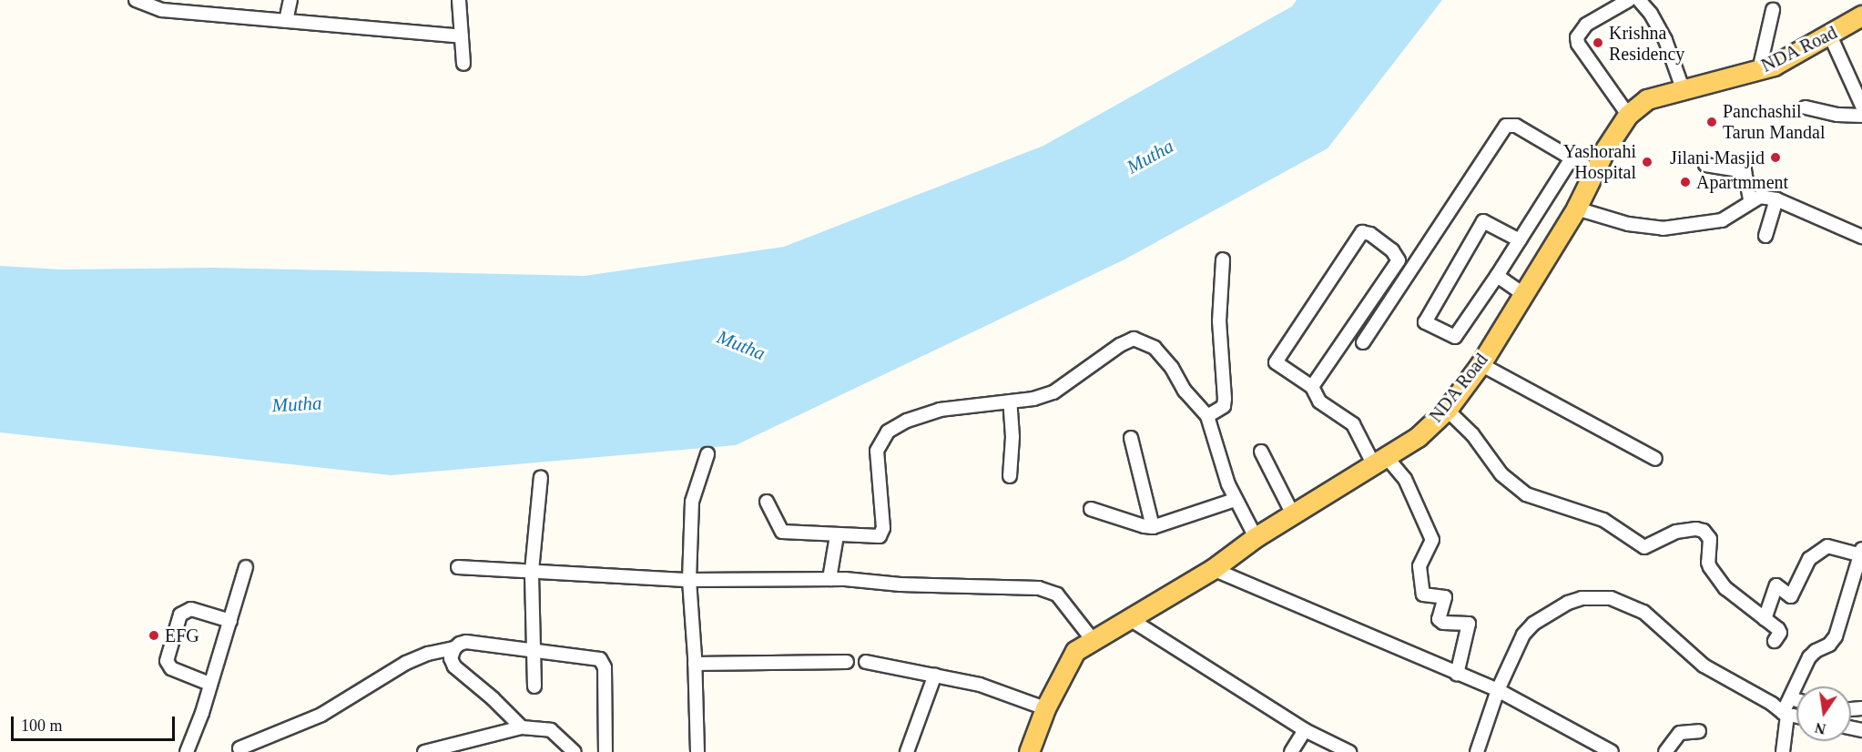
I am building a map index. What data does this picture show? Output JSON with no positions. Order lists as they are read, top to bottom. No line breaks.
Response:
{"streets":{"main road":["NDA Road"]},"water":["Mutha"],"places":["Krishna Residency","Panchashil Tarun Mandal","Jilani Masjid","Yashorahi Hospital","Apartmment","EFG"],"scale_bar":"100 m","north":"bottom"}
